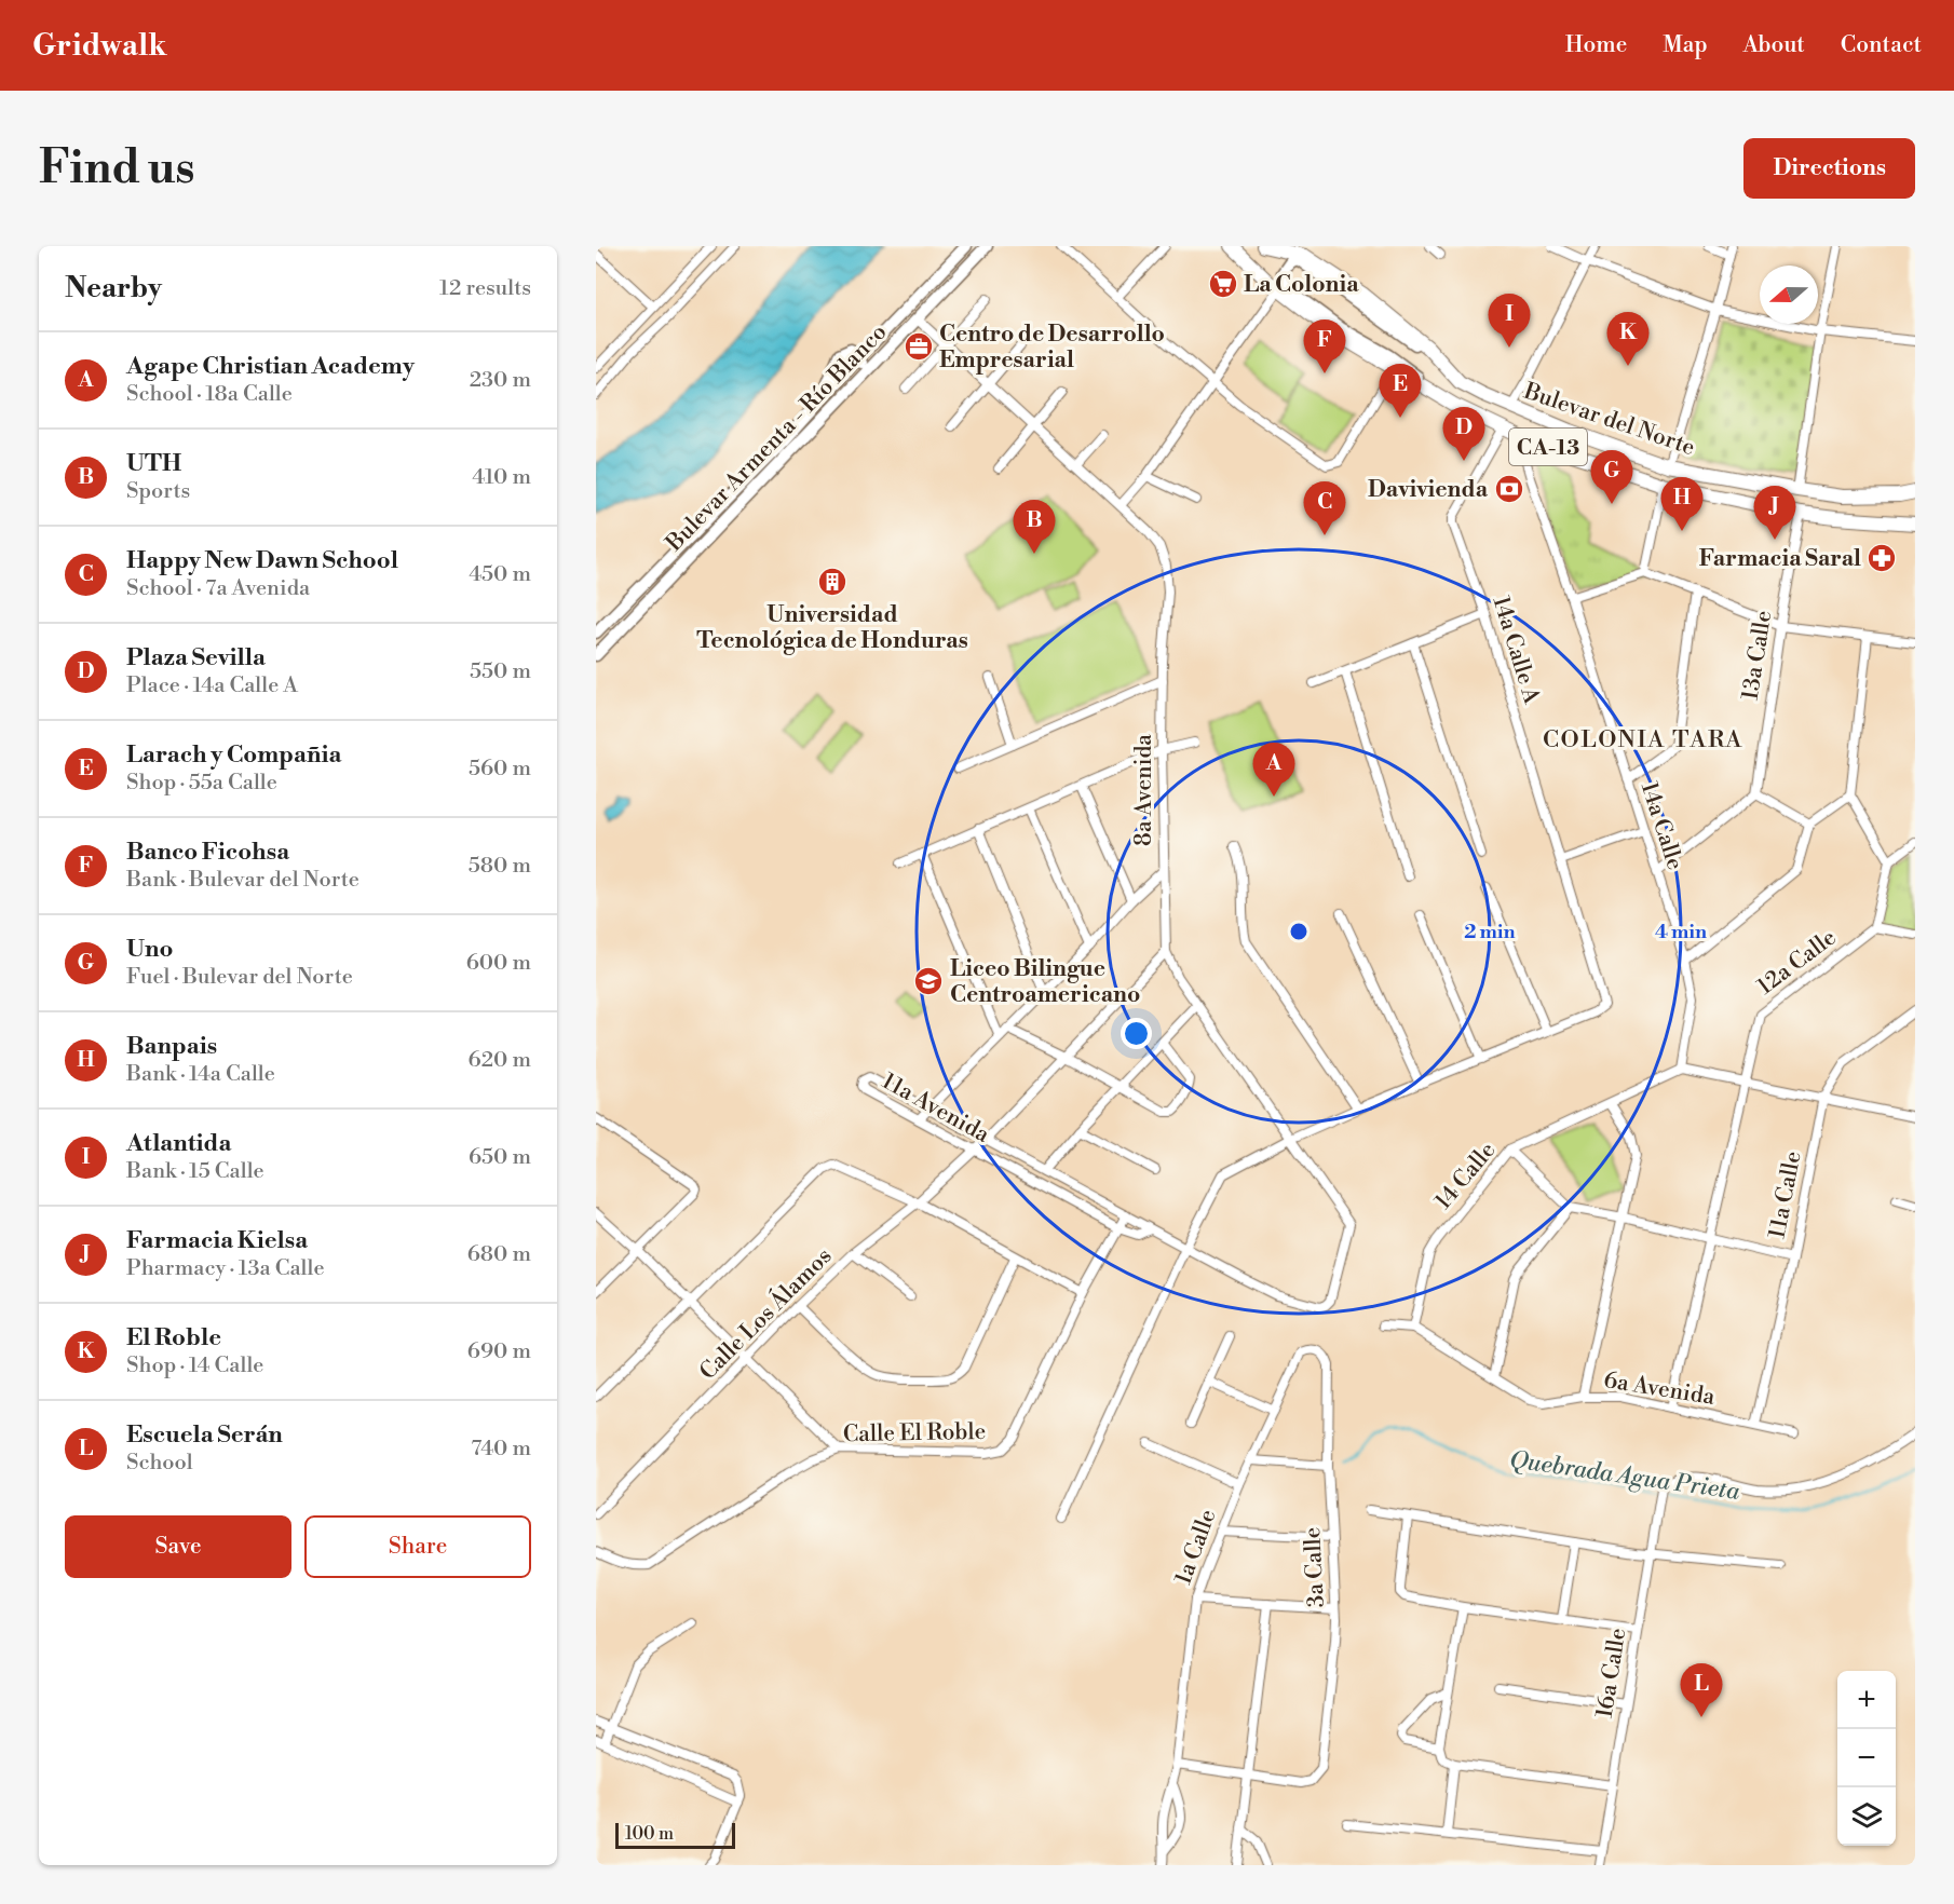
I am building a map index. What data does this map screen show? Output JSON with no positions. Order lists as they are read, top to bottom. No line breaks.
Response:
{"streets":{"highway":["Bulevar del Norte","CA-13"],"main road":["Bulevar Armenta - Río Blanco"],"street":["14a Calle A","13a Calle","8a Avenida","14a Calle","12a Calle","11a Avenida","14 Calle","11a Calle","Calle Los Álamos","6a Avenida","Calle El Roble","1a Calle","3a Calle","16a Calle"]},"crossings":[["Bulevar del Norte","14a Calle A"],["Bulevar del Norte","13a Calle"],["Bulevar del Norte","14a Calle"],["Bulevar Armenta - Río Blanco","8a Avenida"],["8a Avenida","11a Avenida"],["8a Avenida","Calle Los Álamos"],["14a Calle","14 Calle"],["12a Calle","6a Avenida"],["11a Avenida","Calle Los Álamos"],["11a Avenida","Calle El Roble"],["14 Calle","6a Avenida"],["11a Calle","6a Avenida"],["1a Calle","3a Calle"]],"districts":["COLONIA TARA"],"water":["Quebrada Agua Prieta"],"places":{"supermarket":["La Colonia"],"office":["Centro de Desarrollo Empresarial"],"bank":["Davivienda"],"pharmacy":["Farmacia Saral"],"building":["Universidad Tecnológica de Honduras"],"school or university":["Liceo Bilingue Centroamericano"]},"scale_bar":"100 m","north":"left","page":{"header":"Gridwalk","nav":["Home","Map","About","Contact"],"buttons":["Directions",["Save","Share"]],"title":"Find us","heading":["Nearby","12 results"],"pins":["I","K","F","E","D","G","H","C","J","B","A","L"],"list":[{"mark":"A","name":"Agape Christian Academy","note":"School · 18a Calle","value":"230 m"},{"mark":"B","name":"UTH","note":"Sports","value":"410 m"},{"mark":"C","name":"Happy New Dawn School","note":"School · 7a Avenida","value":"450 m"},{"mark":"D","name":"Plaza Sevilla","note":"Place · 14a Calle A","value":"550 m"},{"mark":"E","name":"Larach y Compañia","note":"Shop · 55a Calle","value":"560 m"},{"mark":"F","name":"Banco Ficohsa","note":"Bank · Bulevar del Norte","value":"580 m"},{"mark":"G","name":"Uno","note":"Fuel · Bulevar del Norte","value":"600 m"},{"mark":"H","name":"Banpais","note":"Bank · 14a Calle","value":"620 m"},{"mark":"I","name":"Atlantida","note":"Bank · 15 Calle","value":"650 m"},{"mark":"J","name":"Farmacia Kielsa","note":"Pharmacy · 13a Calle","value":"680 m"},{"mark":"K","name":"El Roble","note":"Shop · 14 Calle","value":"690 m"},{"mark":"L","name":"Escuela Serán","note":"School","value":"740 m"}],"map_buttons":["+","−"],"scale":"100 m"},"rings":["2 min","4 min"]}
